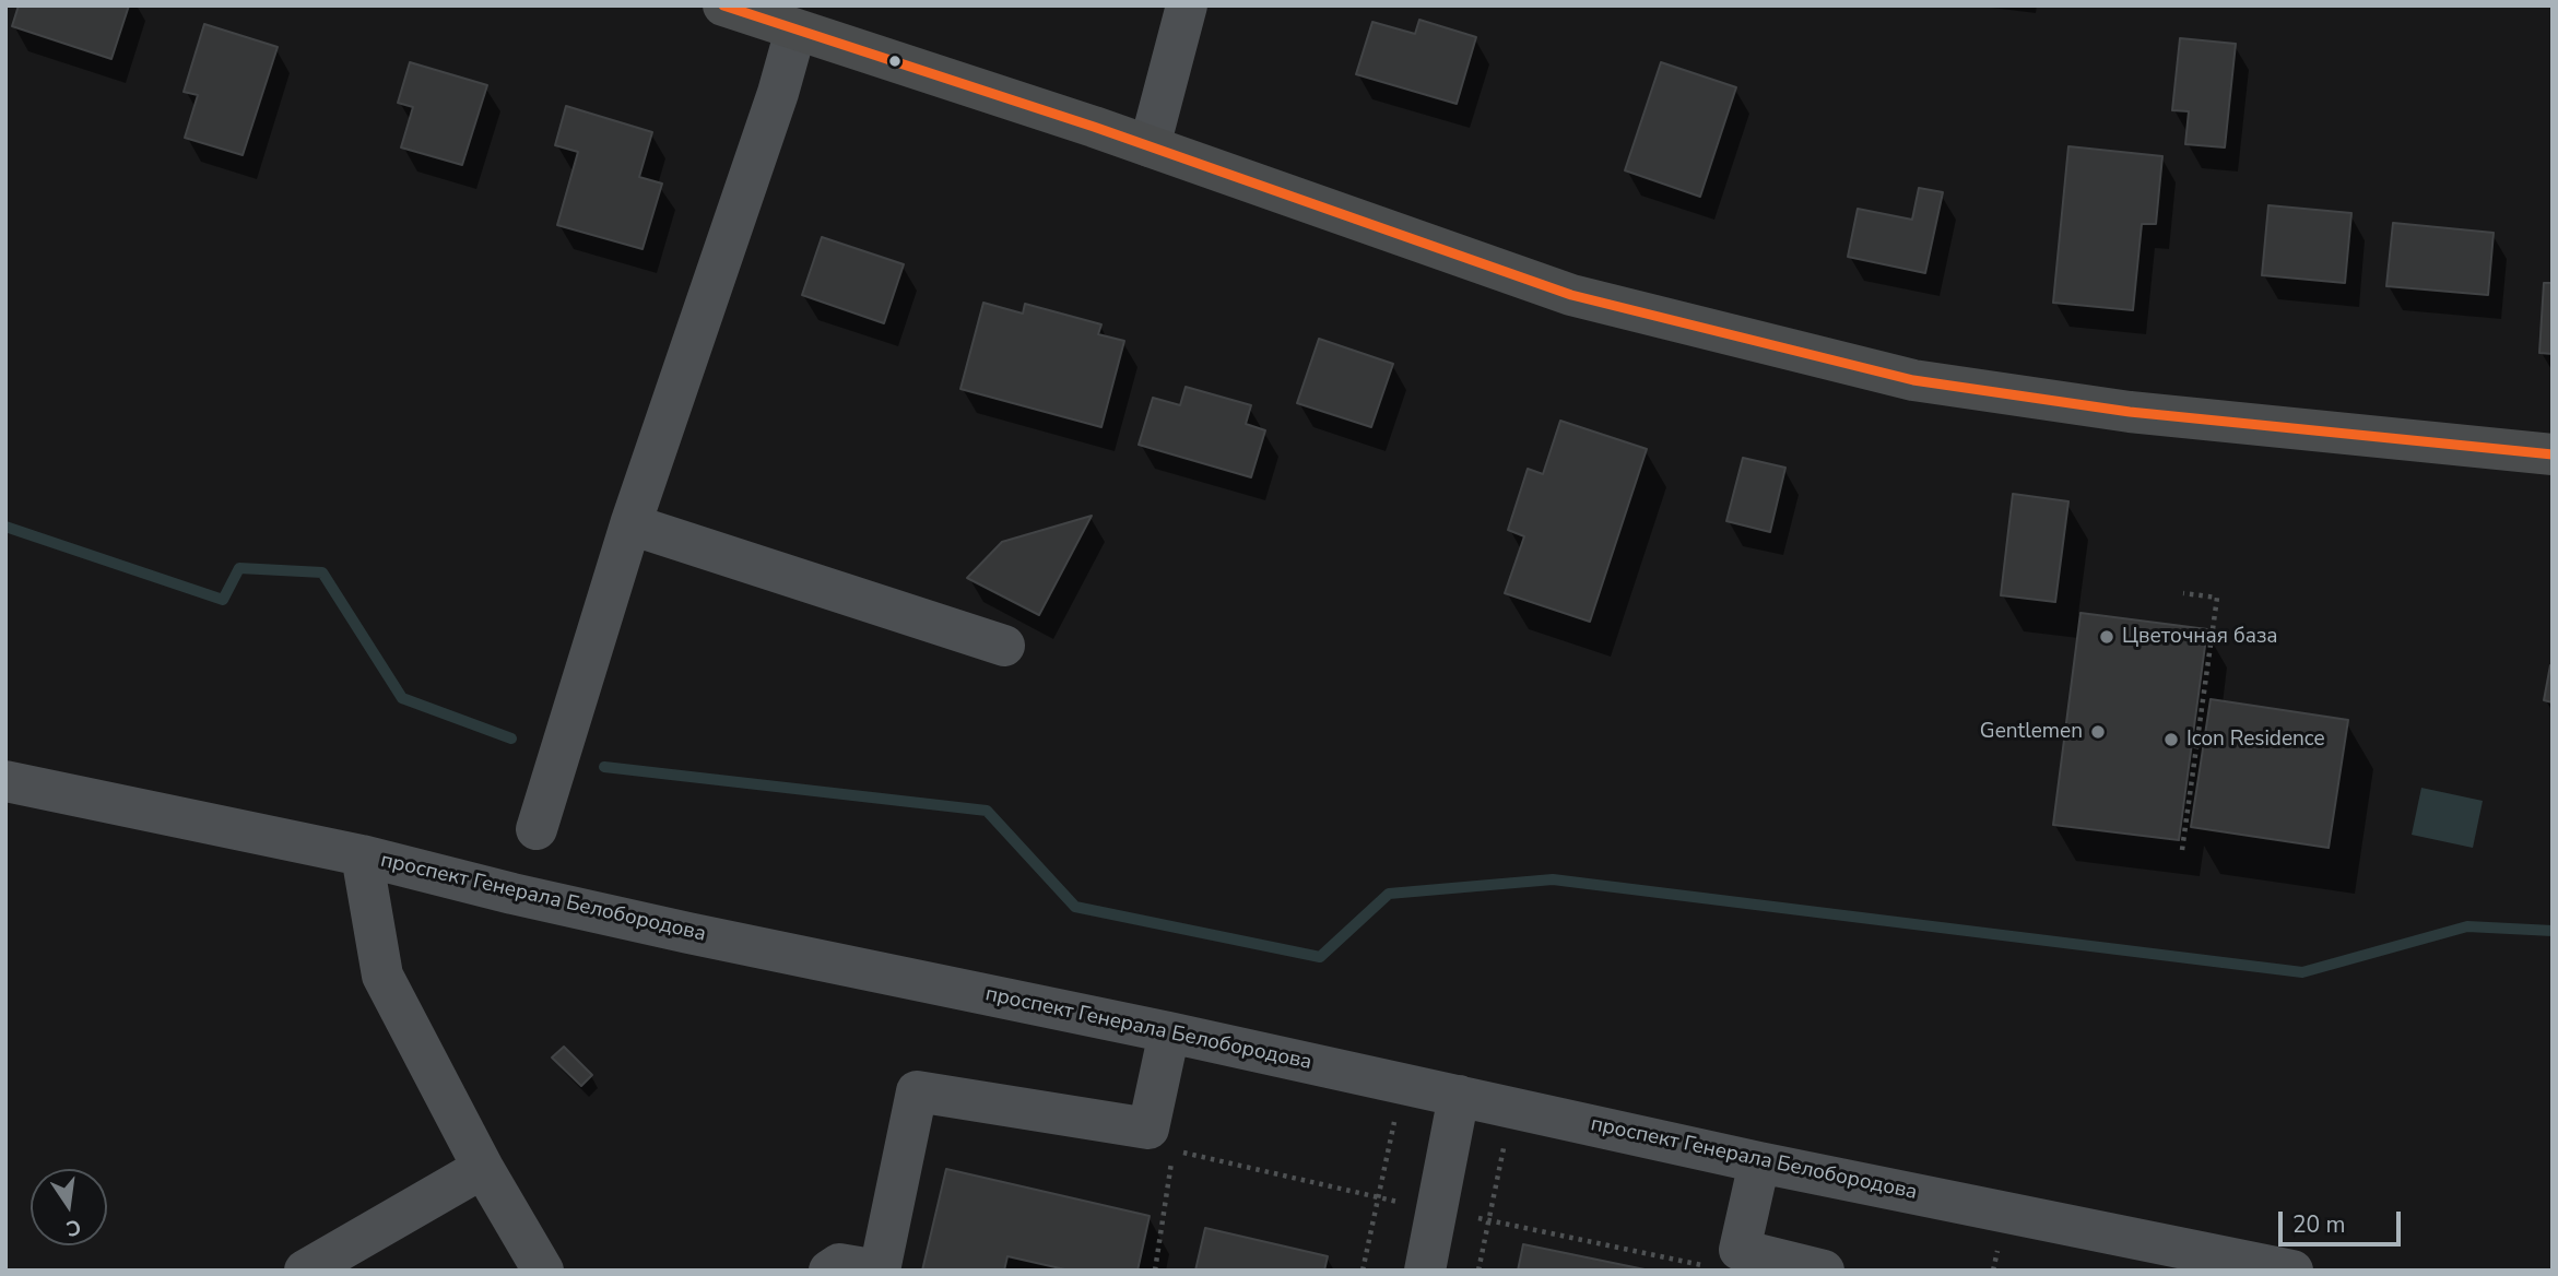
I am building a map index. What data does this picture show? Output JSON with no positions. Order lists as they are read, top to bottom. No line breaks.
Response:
{"streets":{"street":["проспект Генерала Белобородова"]},"places":["Цветочная база","Gentlemen","Icon Residence"],"scale_bar":"20 m","north":"bottom"}
